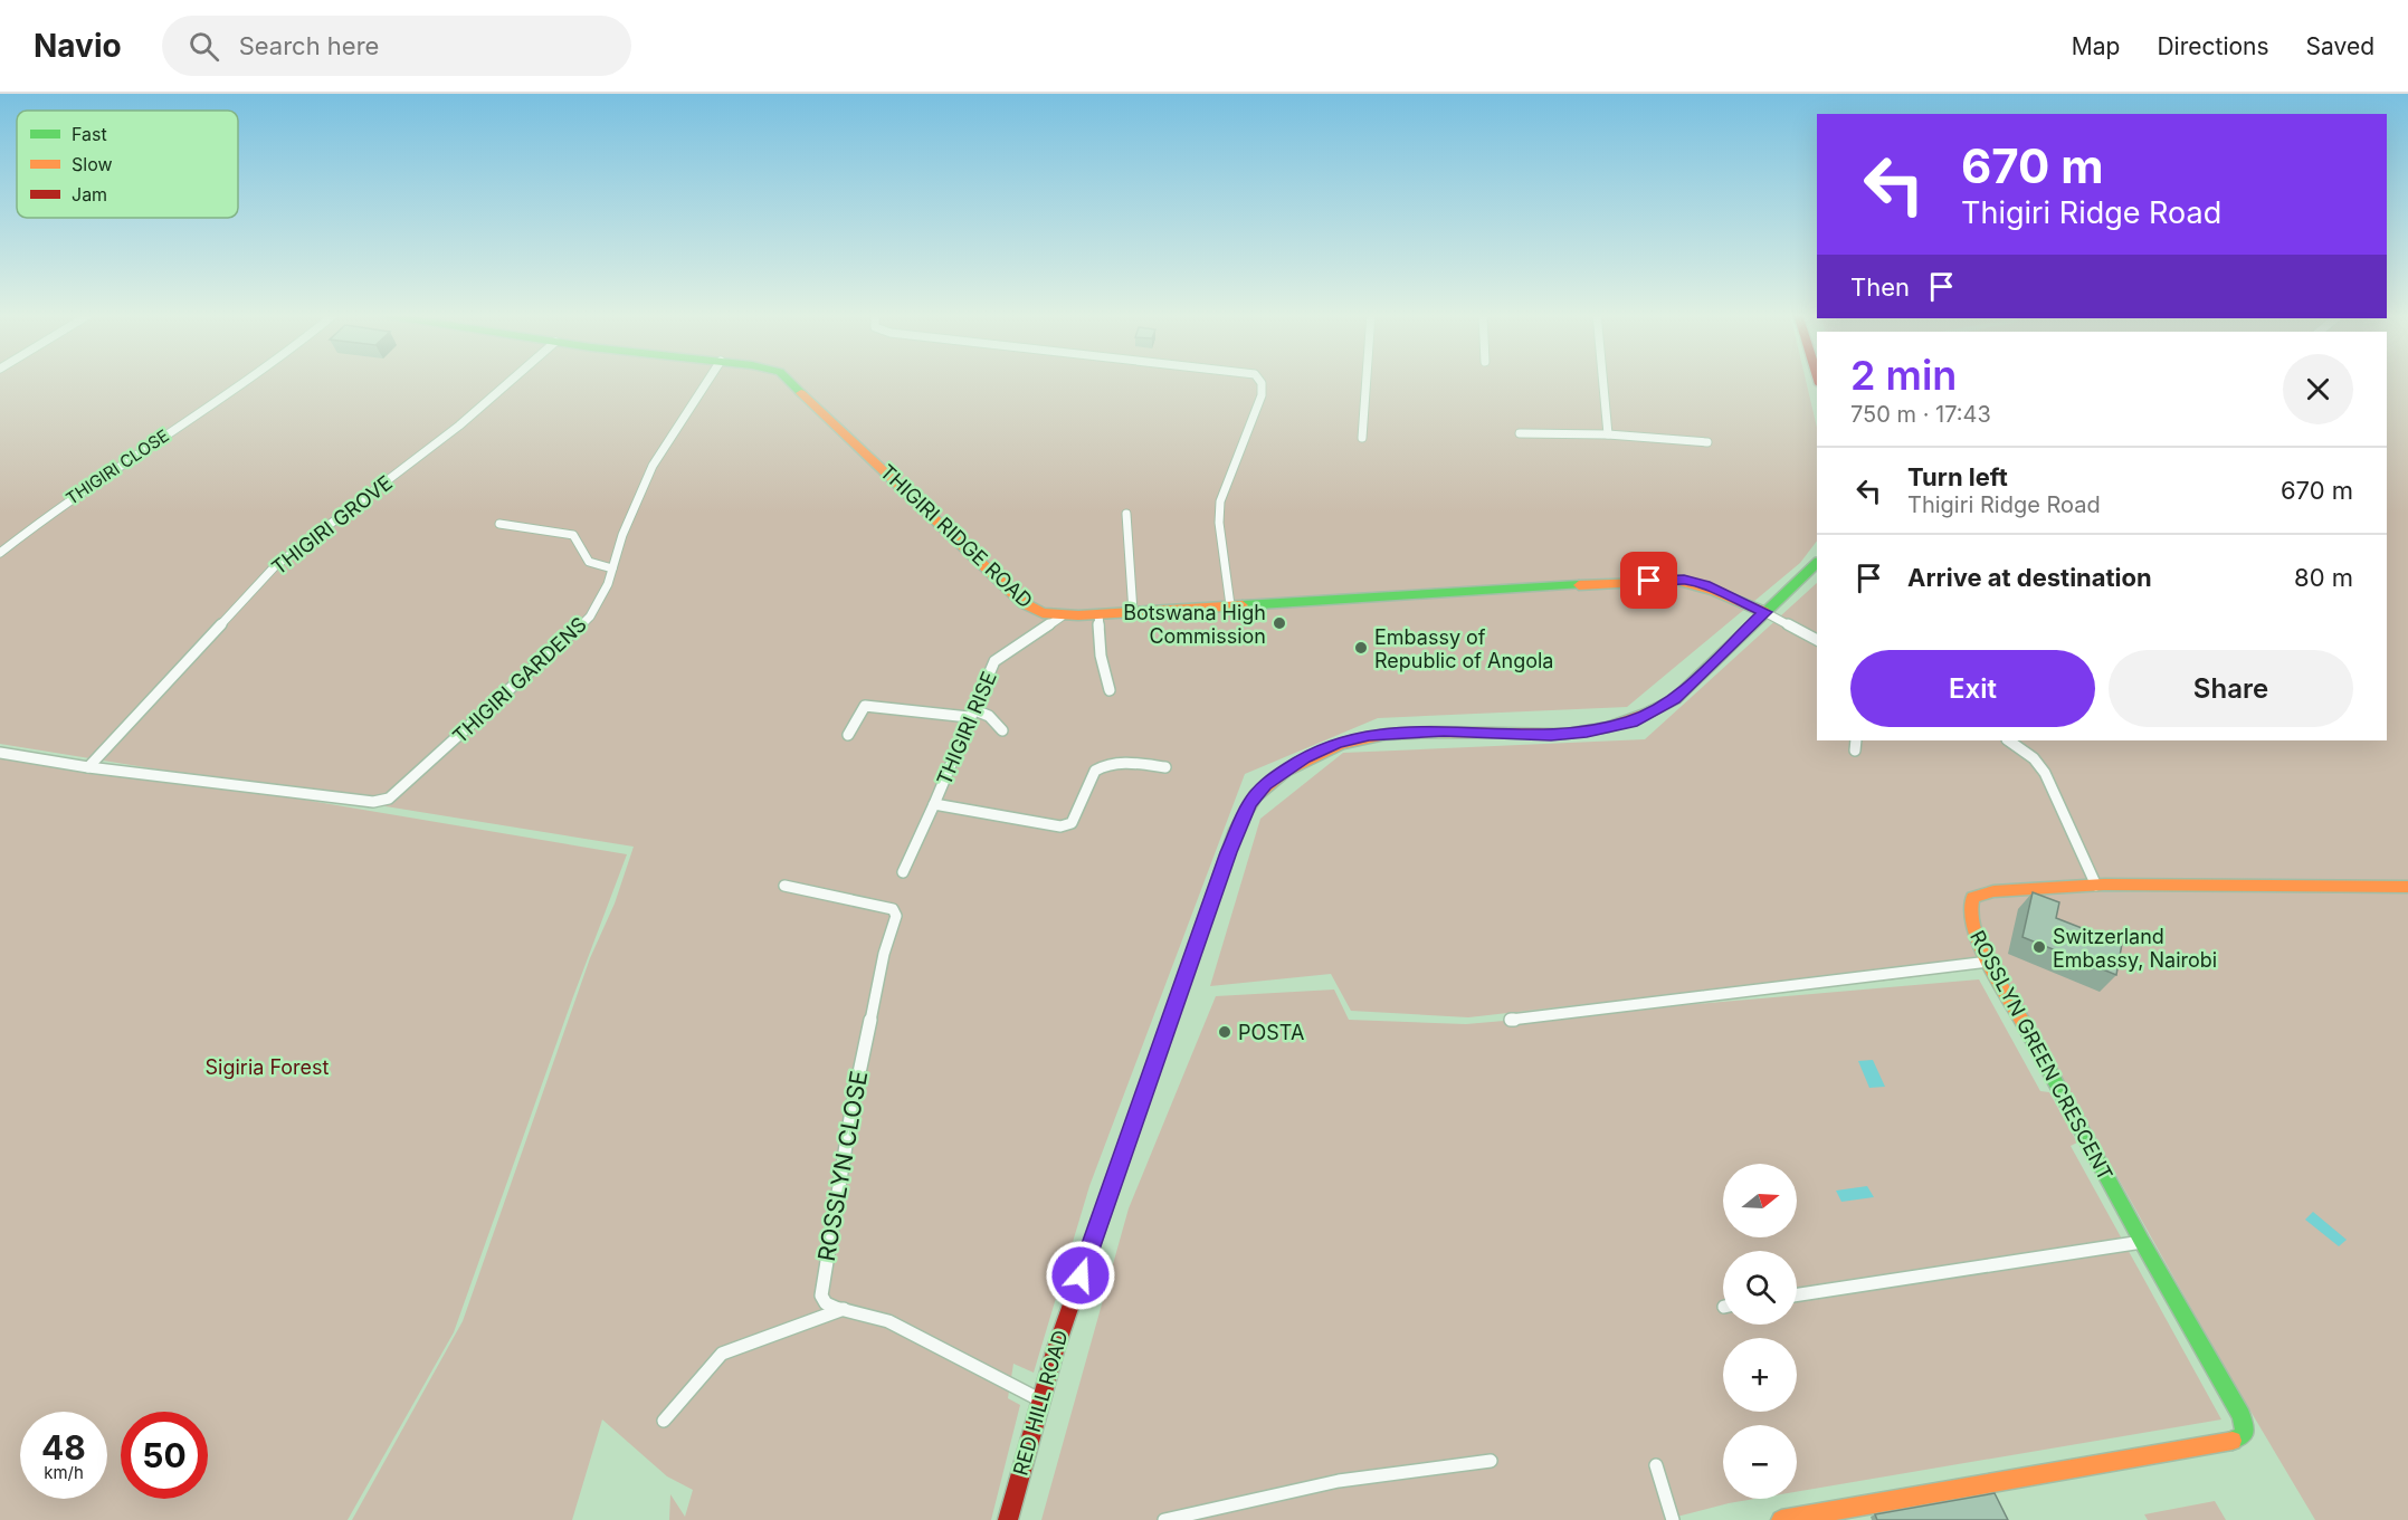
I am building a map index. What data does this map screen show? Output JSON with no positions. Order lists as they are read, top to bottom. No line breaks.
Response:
{"streets":{"street":["THIGIRI CLOSE","THIGIRI GROVE","THIGIRI RIDGE ROAD","THIGIRI GARDENS","THIGIRI RISE","ROSSLYN GREEN CRESCENT","ROSSLYN CLOSE","RED HILL ROAD"]},"crossings":[["THIGIRI GROVE","THIGIRI GARDENS"],["THIGIRI RIDGE ROAD","THIGIRI RISE"],["THIGIRI RIDGE ROAD","RED HILL ROAD"],["ROSSLYN CLOSE","RED HILL ROAD"]],"parks":["Sigiria Forest"],"places":["Botswana High Commission","Embassy of Republic of Angola","Switzerland Embassy, Nairobi","POSTA"],"legend":["Fast","Slow","Jam"],"north":"right","page":{"header":"Navio","search":"Search here","nav":["Map","Directions","Saved"],"turn":["670 m","Thigiri Ridge Road"],"then":"Then","heading":["2 min","750 m · 17:43"],"list":[{"name":"Turn left","note":"Thigiri Ridge Road","value":"670 m"},{"name":"Arrive at destination","value":"80 m"}],"buttons":["Exit","Share"],"map_buttons":["+","−"],"speed":"48 km/h","limit":"50"}}
